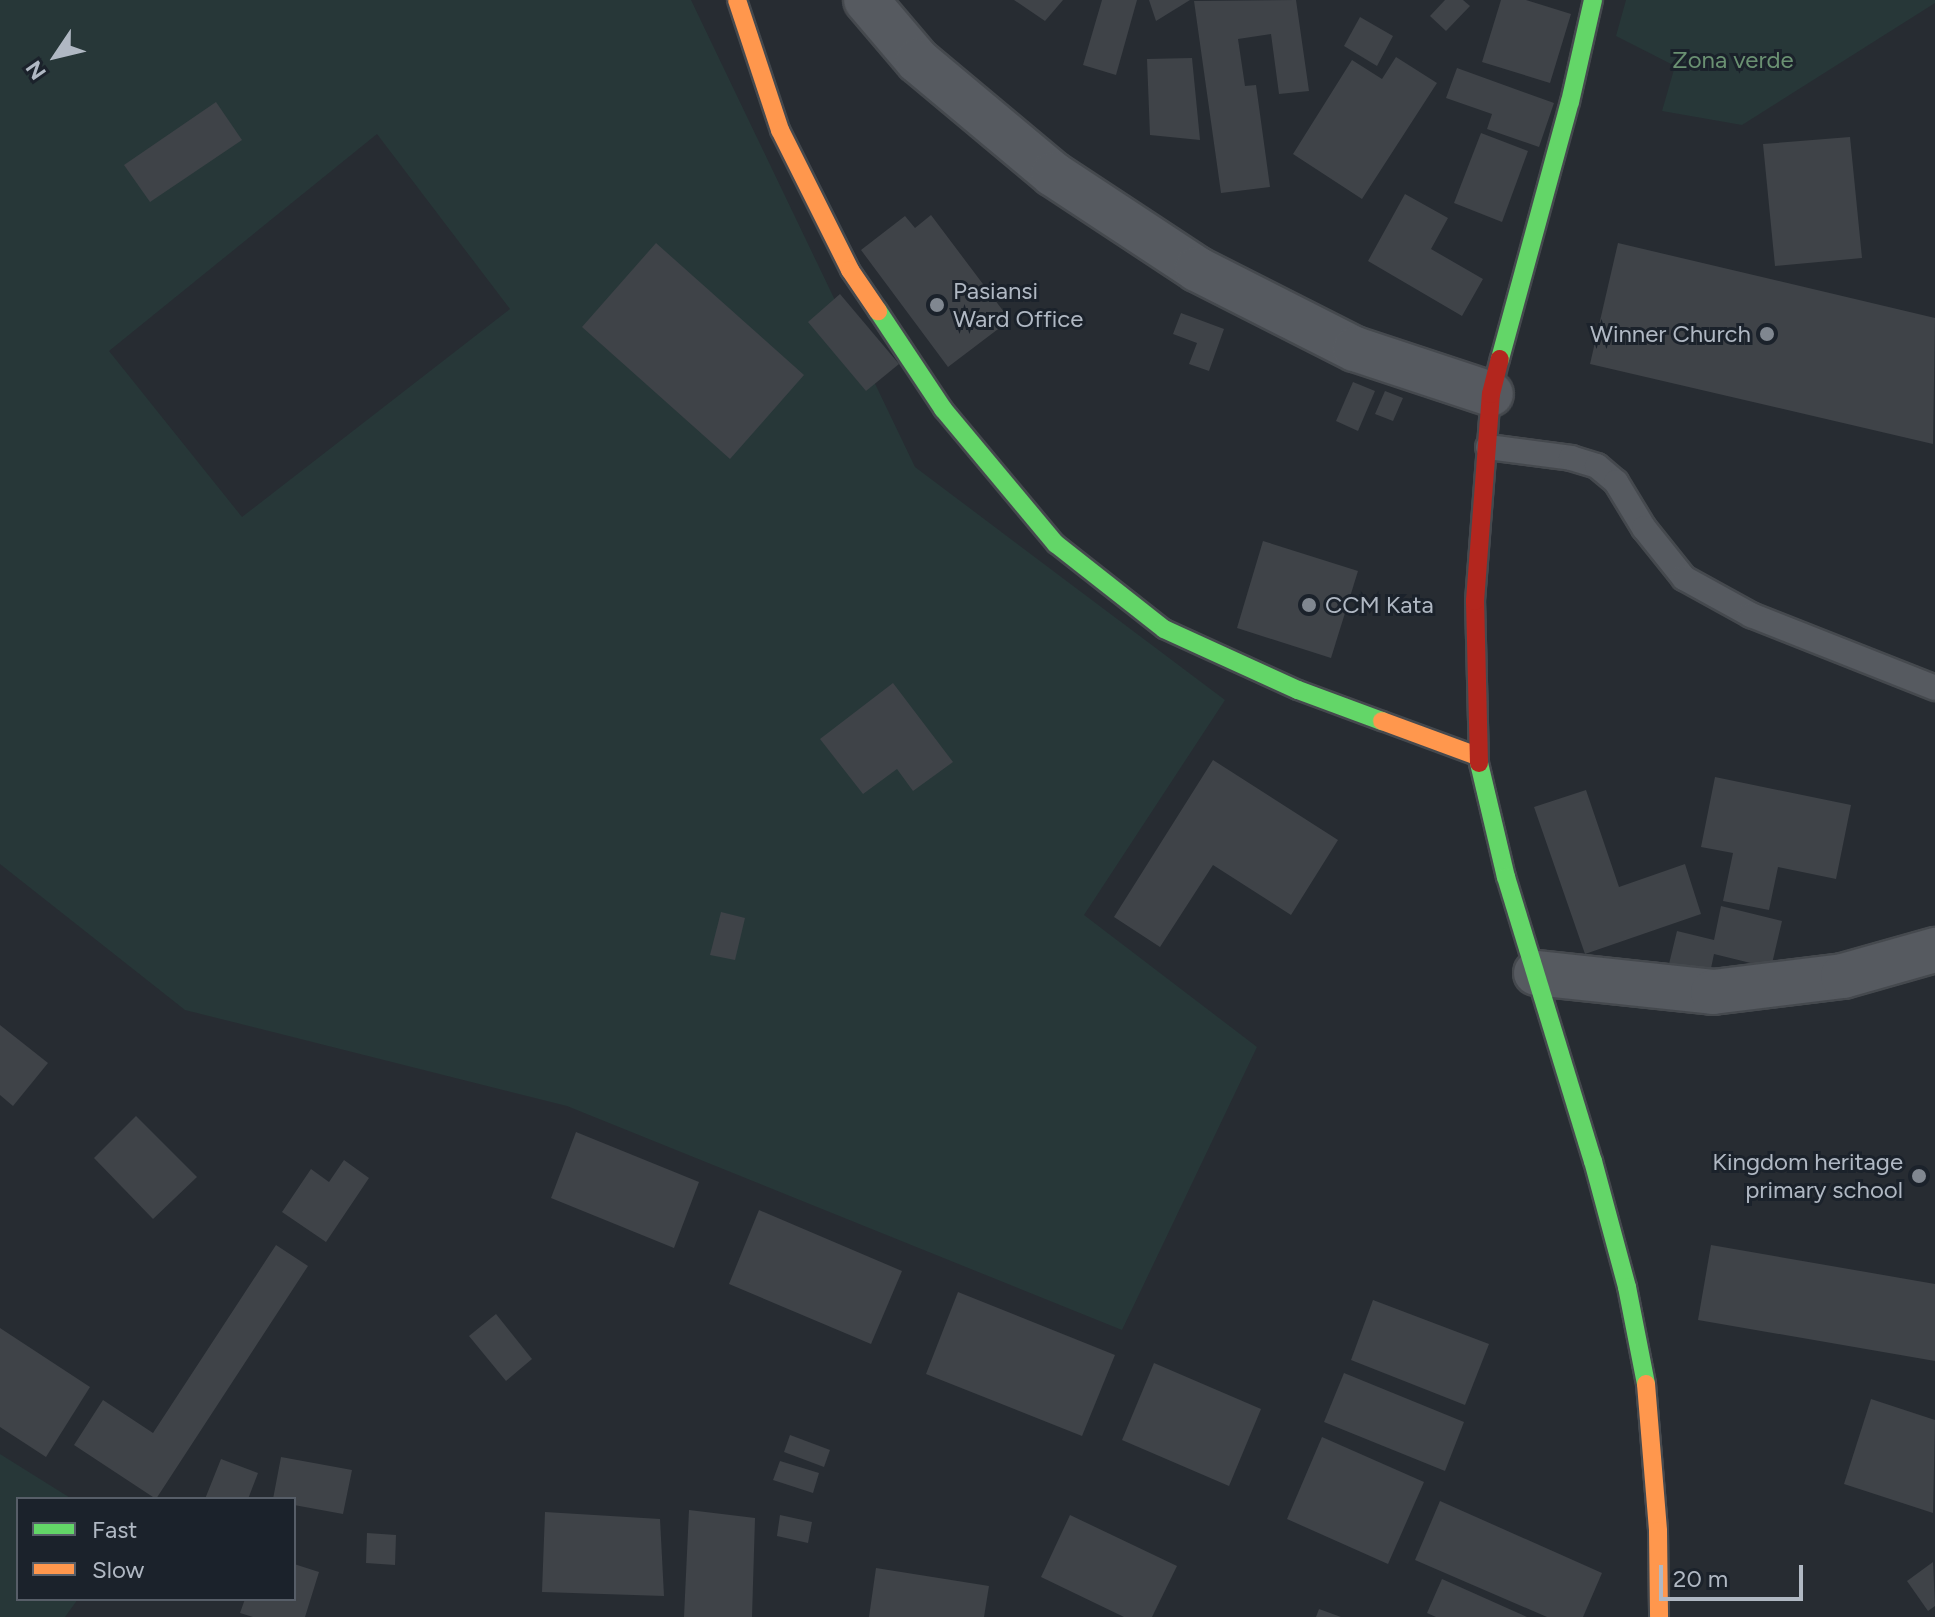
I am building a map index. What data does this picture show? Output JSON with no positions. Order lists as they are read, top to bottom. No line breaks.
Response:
{"parks":["Zona verde"],"places":["Pasiansi Ward Office","Winner Church","CCM Kata","Kingdom heritage primary school"],"legend":["Fast","Slow"],"scale_bar":"20 m","north":"bottom left"}
